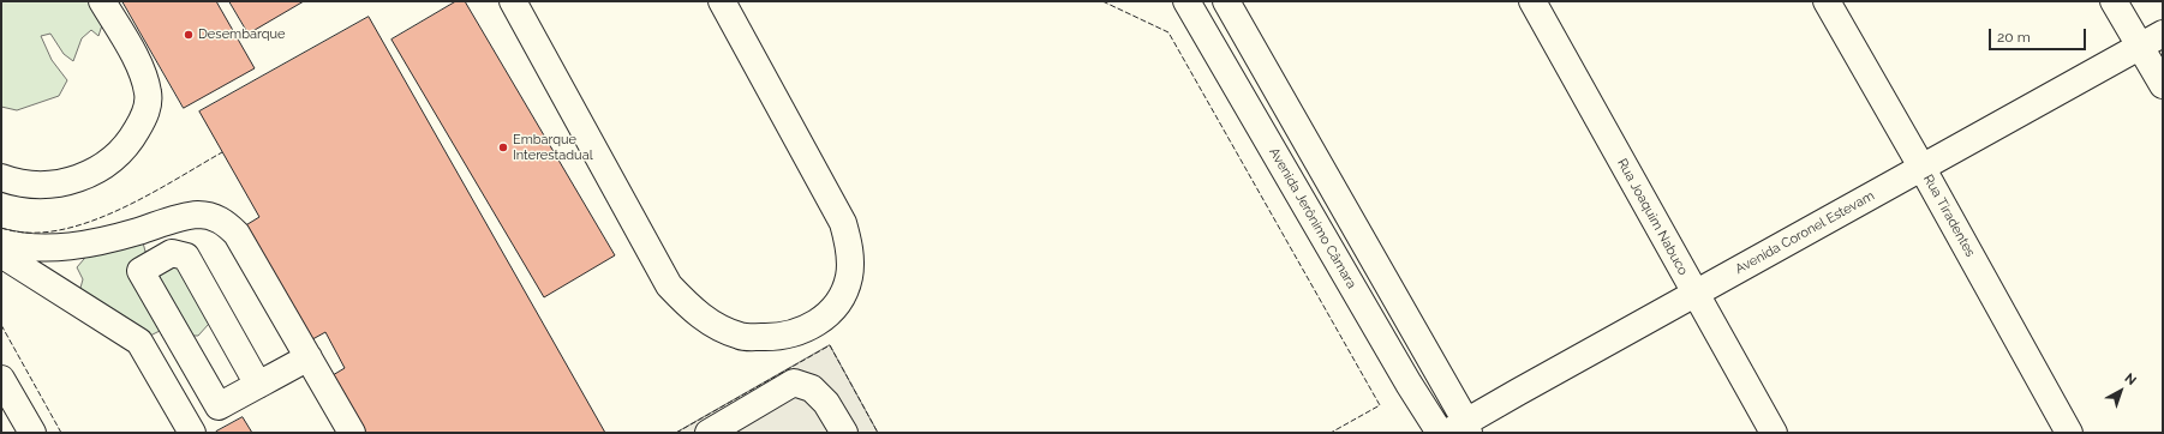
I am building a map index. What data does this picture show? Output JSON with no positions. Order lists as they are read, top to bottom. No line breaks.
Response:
{"streets":{"main road":["Rua Tiradentes","Rua Joaquim Nabuco","Avenida Jerônimo Câmara","Avenida Coronel Estevam"]},"crossings":[["Rua Tiradentes","Avenida Coronel Estevam"],["Rua Joaquim Nabuco","Avenida Coronel Estevam"]],"places":["Desembarque","Embarque Interestadual"],"scale_bar":"20 m","north":"top right"}
